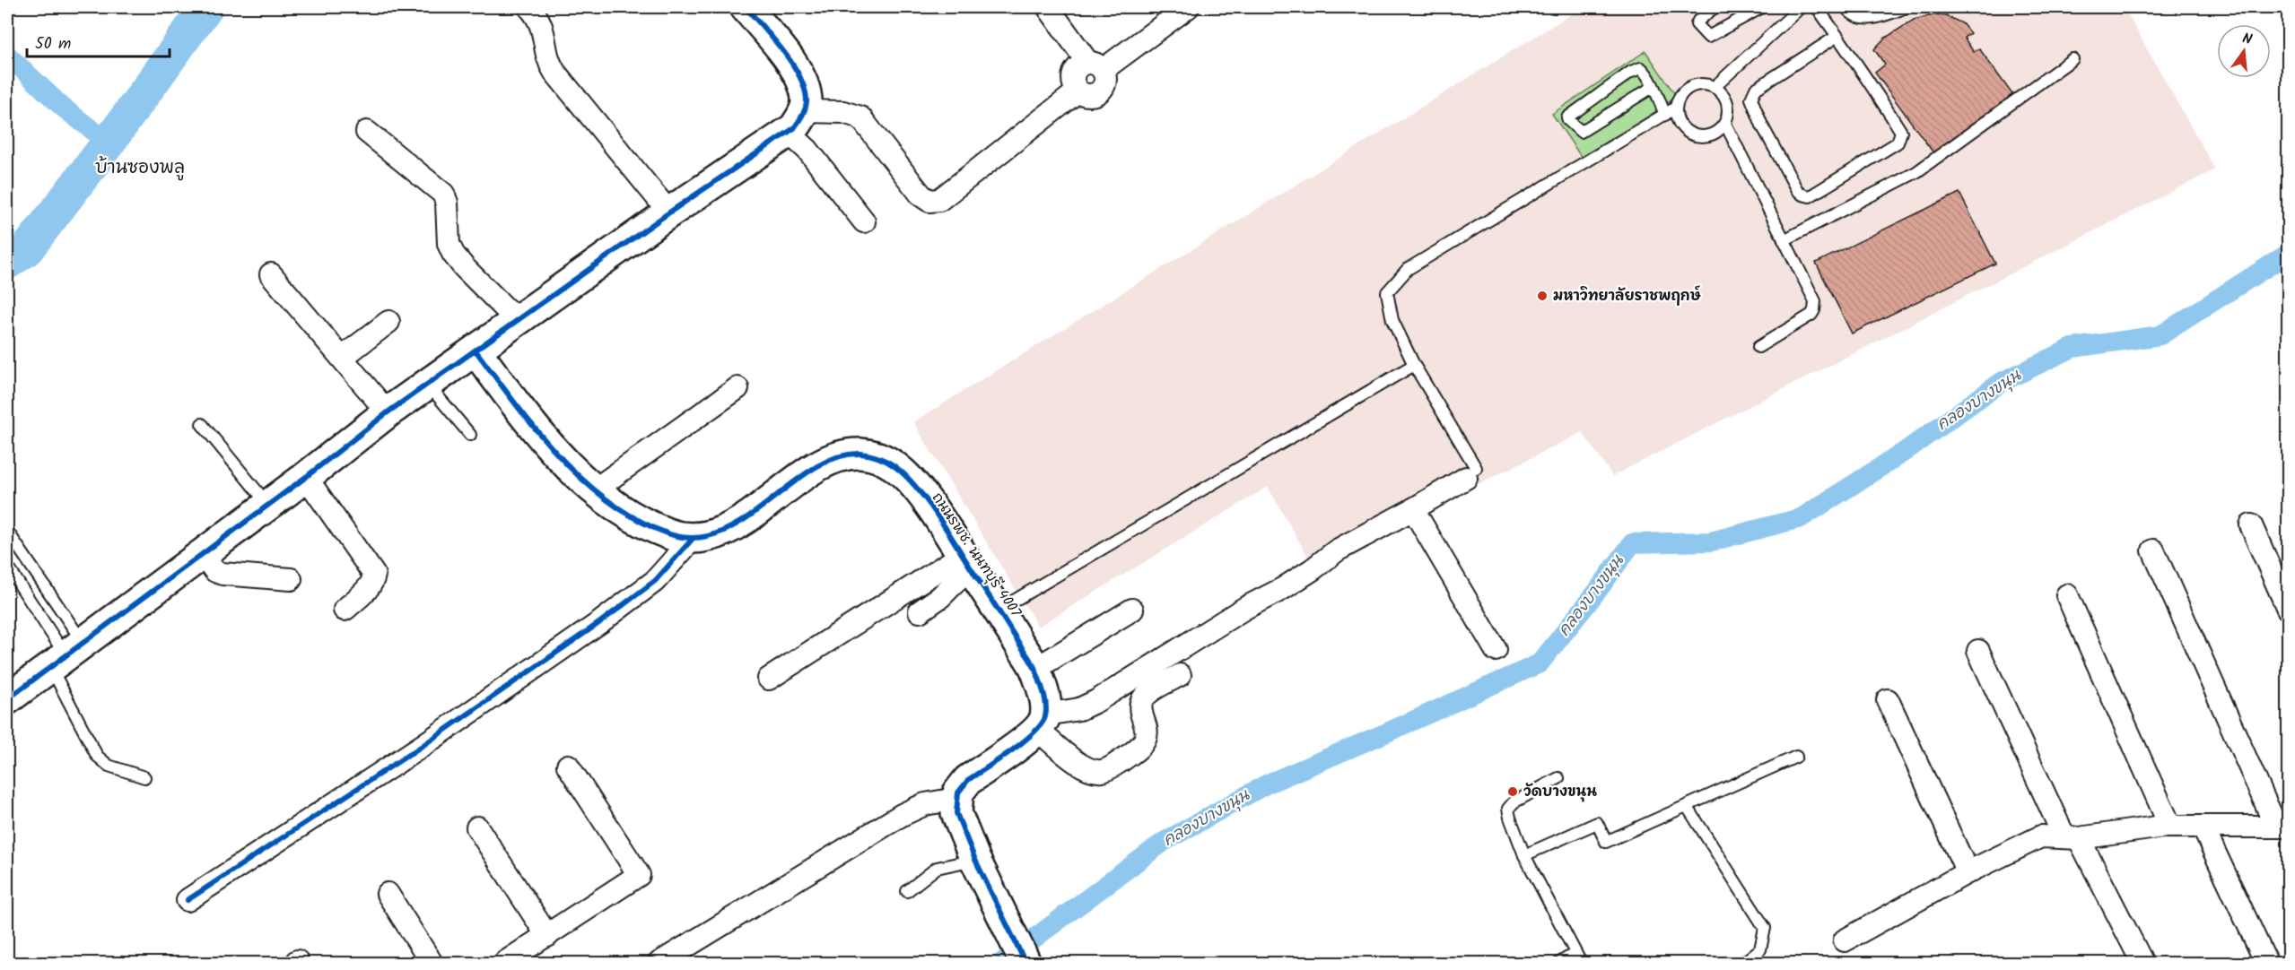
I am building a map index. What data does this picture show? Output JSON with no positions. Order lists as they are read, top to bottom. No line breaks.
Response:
{"streets":{"street":["ถนนรพช. นนทบุรี 4007"]},"districts":["บ้านซองพลู"],"water":["คลองบางขนุน"],"places":["มหาวิทยาลัยราชพฤกษ์","วัดบางขนุน"],"scale_bar":"50 m","north":"top"}
